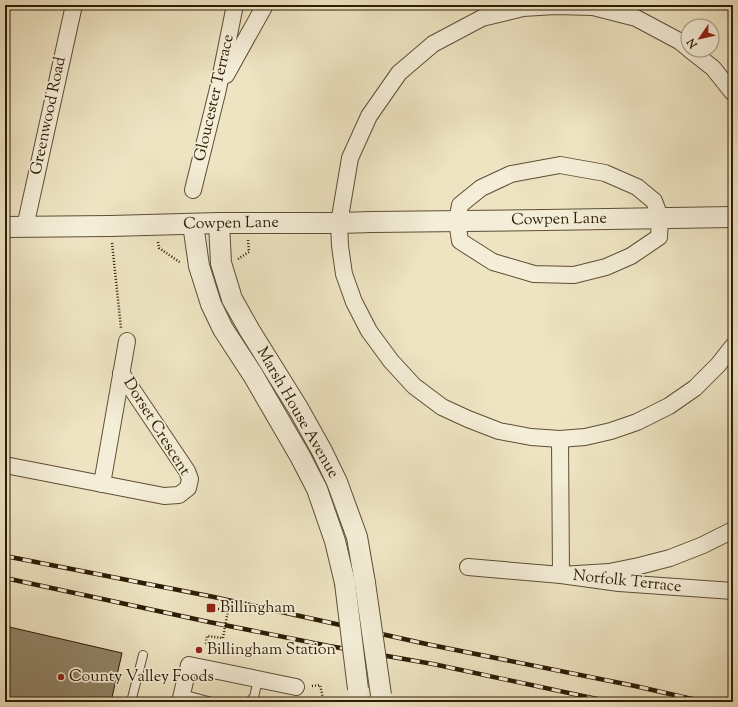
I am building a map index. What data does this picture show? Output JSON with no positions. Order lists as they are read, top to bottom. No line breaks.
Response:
{"streets":{"street":["Gloucester Terrace","Greenwood Road","Cowpen Lane","Marsh House Avenue","Dorset Crescent","Norfolk Terrace"]},"crossings":[["Greenwood Road","Cowpen Lane"],["Cowpen Lane","Marsh House Avenue"]],"places":{"transit":["Billingham"],"other":["Billingham Station","County Valley Foods"]},"north":"bottom left"}
